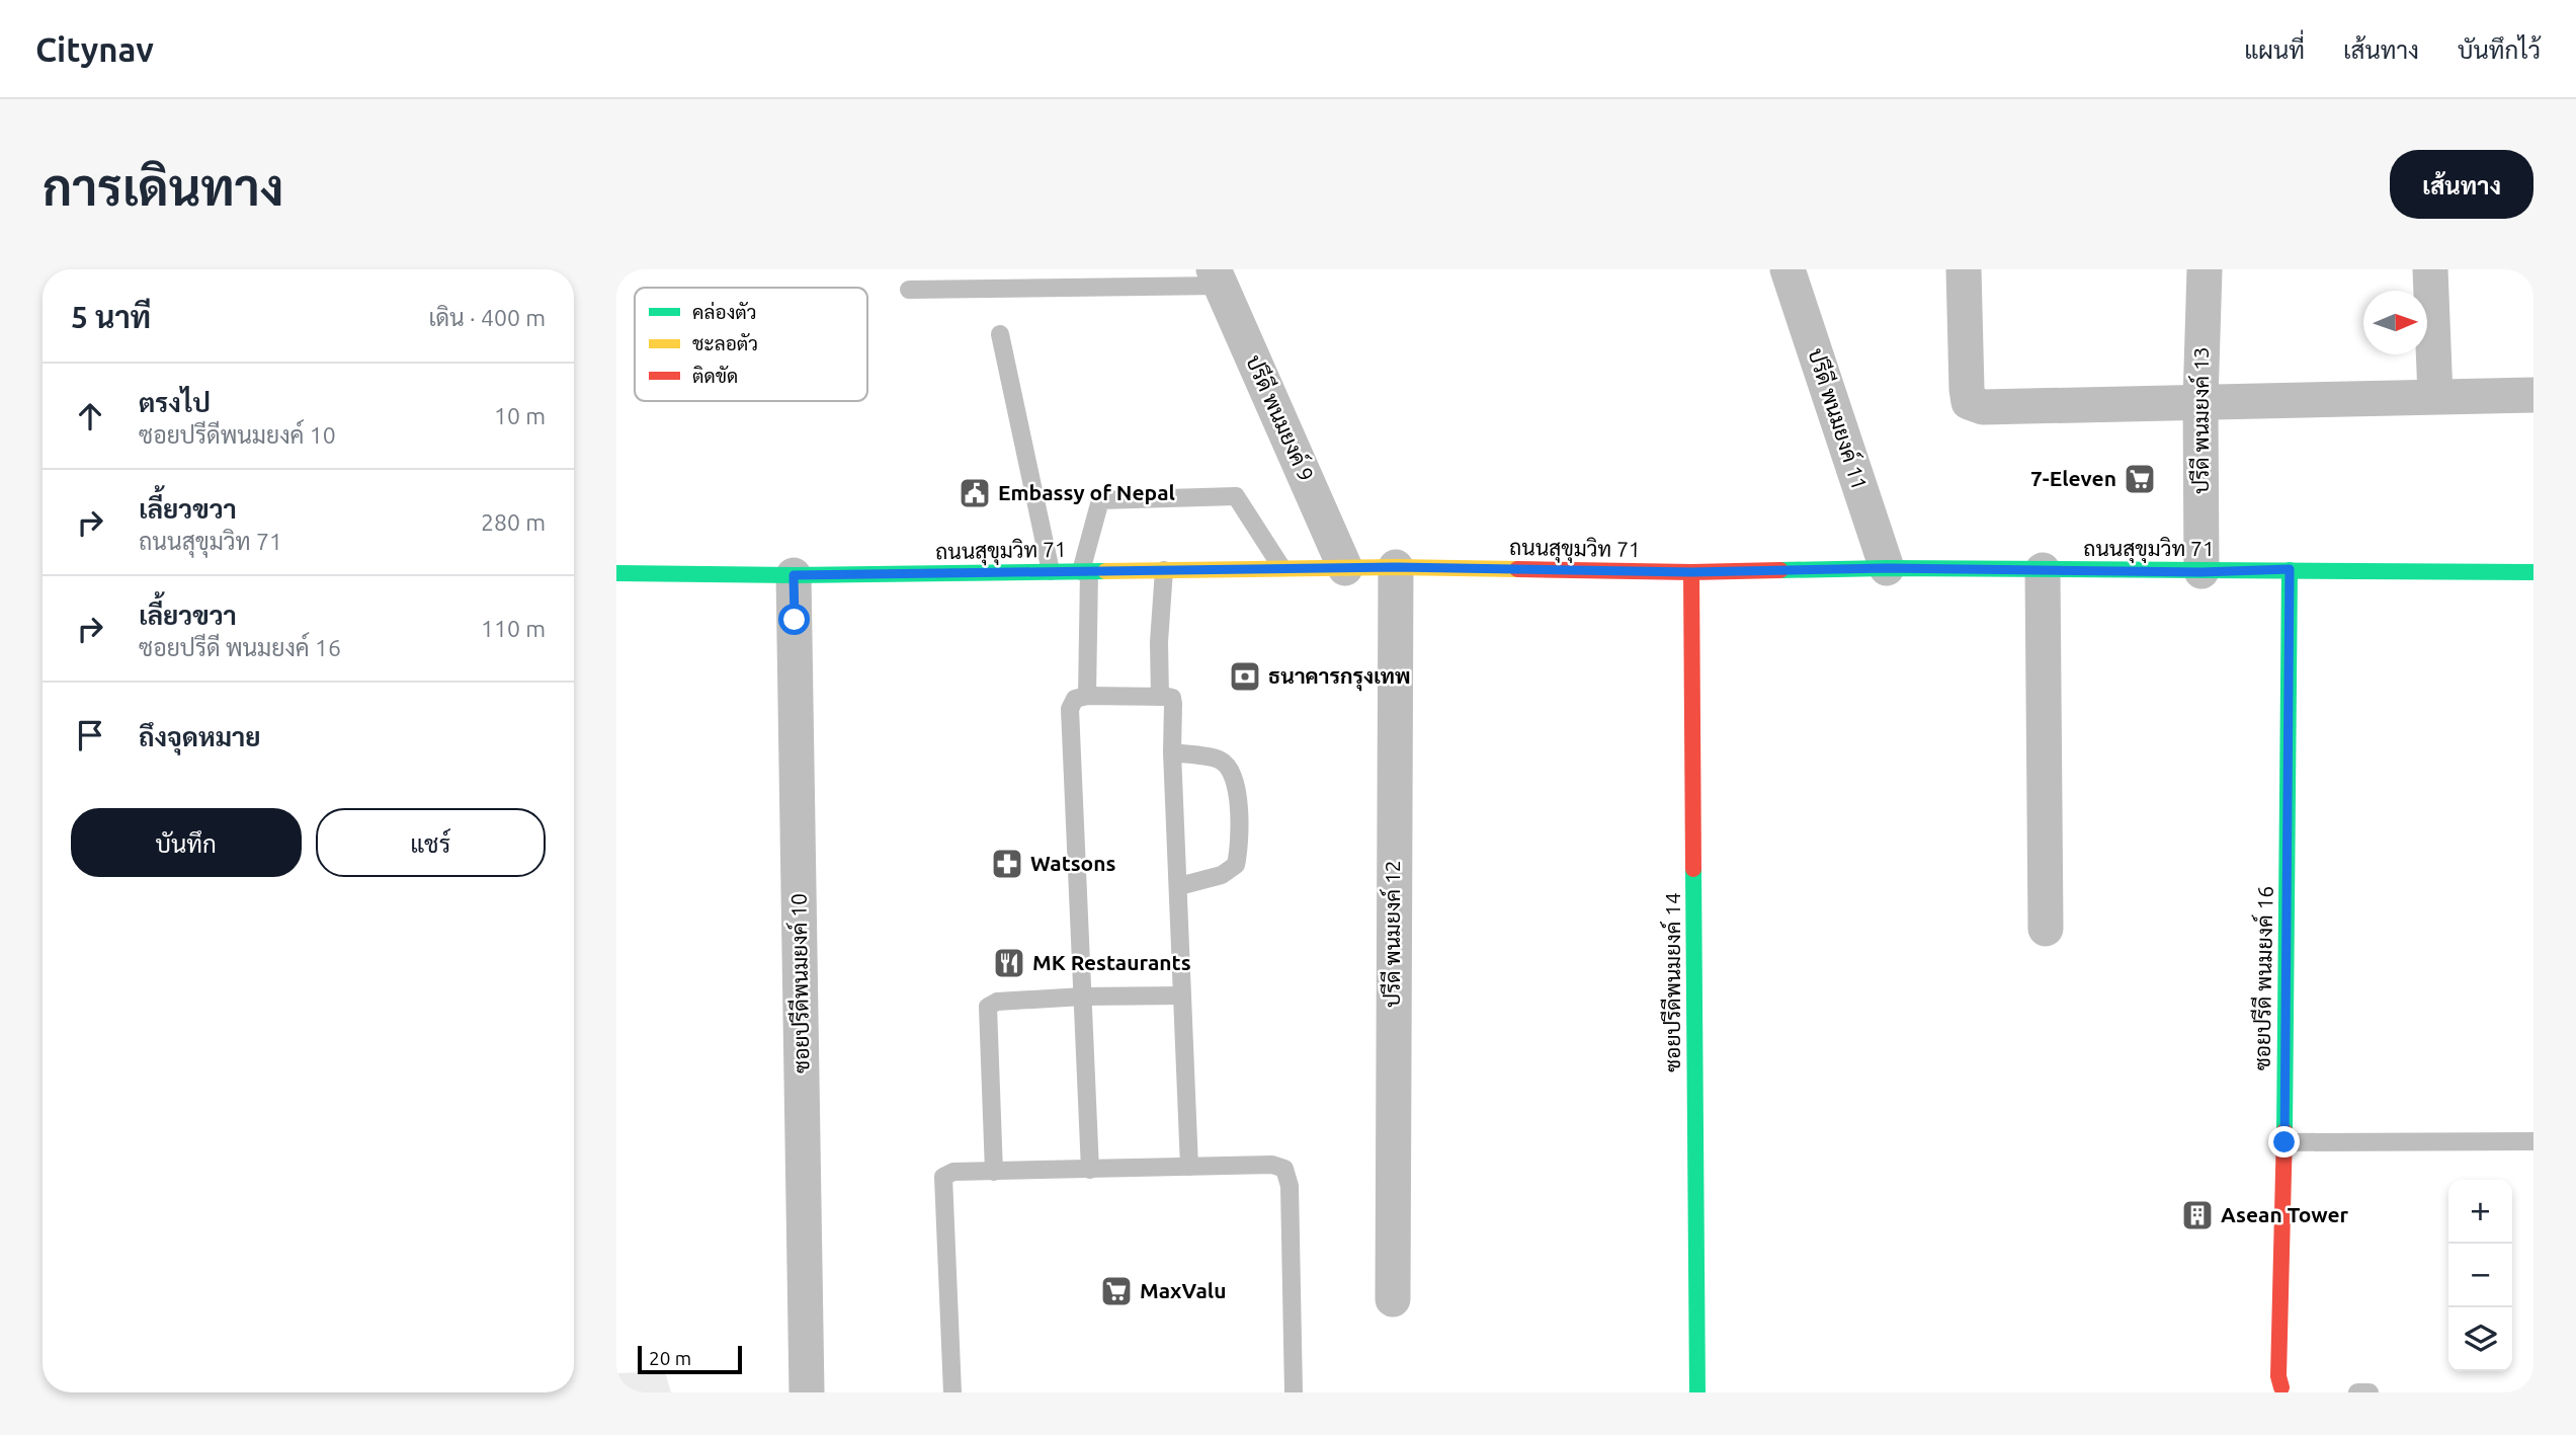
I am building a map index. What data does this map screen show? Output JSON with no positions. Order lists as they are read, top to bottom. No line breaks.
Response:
{"streets":{"main road":["ถนนสุขุมวิท 71","ซอยปรีดี พนมยงค์ 16","ซอยปรีดีพนมยงค์ 14"],"street":["ปรีดี พนมยงค์ 9","ปรีดี พนมยงค์ 11","ปรีดี พนมยงค์ 13","ปรีดี พนมยงค์ 12","ซอยปรีดีพนมยงค์ 10"]},"crossings":[["ปรีดี พนมยงค์ 9","ถนนสุขุมวิท 71"],["ปรีดี พนมยงค์ 11","ถนนสุขุมวิท 71"],["ปรีดี พนมยงค์ 13","ถนนสุขุมวิท 71"],["ถนนสุขุมวิท 71","ปรีดี พนมยงค์ 12"],["ถนนสุขุมวิท 71","ซอยปรีดี พนมยงค์ 16"],["ถนนสุขุมวิท 71","ซอยปรีดีพนมยงค์ 14"],["ถนนสุขุมวิท 71","ซอยปรีดีพนมยงค์ 10"]],"places":{"supermarket":["7-Eleven","MaxValu"],"public building":["Embassy of Nepal"],"bank":["ธนาคารกรุงเทพ"],"pharmacy":["Watsons"],"restaurant":["MK Restaurants"],"building":["Asean Tower"]},"legend":["คล่องตัว","ชะลอตัว","ติดขัด"],"scale_bar":"20 m","north":"right","page":{"header":"Citynav","nav":["แผนที่","เส้นทาง","บันทึกไว้"],"buttons":["เส้นทาง",["บันทึก","แชร์"]],"title":"การเดินทาง","heading":["5 นาที","เดิน · 400 m"],"list":[["ตรงไป","ซอยปรีดีพนมยงค์ 10","10 m"],["เลี้ยวขวา","ถนนสุขุมวิท 71","280 m"],["เลี้ยวขวา","ซอยปรีดี พนมยงค์ 16","110 m"],"ถึงจุดหมาย"],"map_buttons":["+","−"],"scale":"20 m"}}
